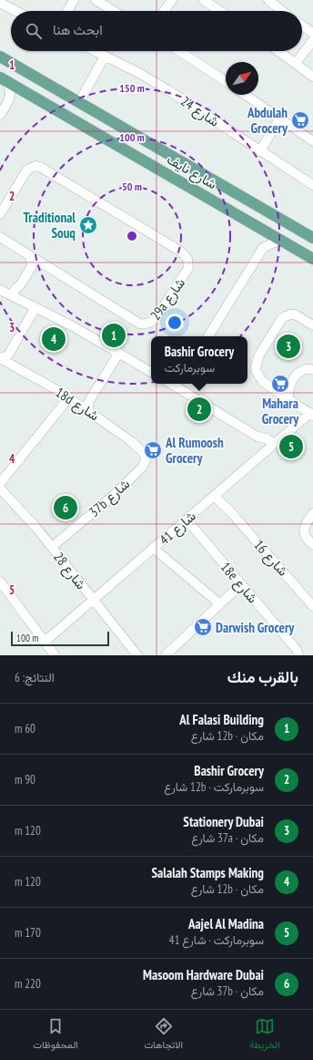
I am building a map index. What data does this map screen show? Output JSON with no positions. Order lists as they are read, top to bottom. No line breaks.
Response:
{"streets":{"main road":["شارع نايف"],"street":["شارع 24","29a شارع","18d شارع","37b شارع","شارع 41","شارع 16","شارع 28","18e شارع"]},"crossings":[["18d شارع","37b شارع"],["37b شارع","شارع 28"],["شارع 41","شارع 16"],["شارع 41","شارع 28"],["شارع 41","18e شارع"]],"places":{"supermarket":["Abdulah Grocery","Mahara Grocery","Al Rumoosh Grocery","Darwish Grocery"],"place":["Traditional Souq"]},"scale_bar":"100 m","north":"top right","page":{"search":"ابحث هنا","pins":["1","4","3","2","5","6"],"popup":["Bashir Grocery","سوبرماركت"],"scale":"100 m","heading":["بالقرب منك","النتائج: 6"],"list":[{"mark":"1","name":"Al Falasi Building","note":"مكان · 12b شارع","value":"60 m"},{"mark":"2","name":"Bashir Grocery","note":"سوبرماركت · 12b شارع","value":"90 m"},{"mark":"3","name":"Stationery Dubai","note":"مكان · 37a شارع","value":"120 m"},{"mark":"4","name":"Salalah Stamps Making","note":"مكان · 12b شارع","value":"120 m"},{"mark":"5","name":"Aajel Al Madina","note":"سوبرماركت · شارع 41","value":"170 m"},{"mark":"6","name":"Masoom Hardware Dubai","note":"مكان · 37b شارع","value":"220 m"}],"nav":["الخريطة","الاتجاهات","المحفوظات"]},"grid":{"rows":["1","2","3","4","5"]},"rings":["150 m","100 m","50 m"]}
